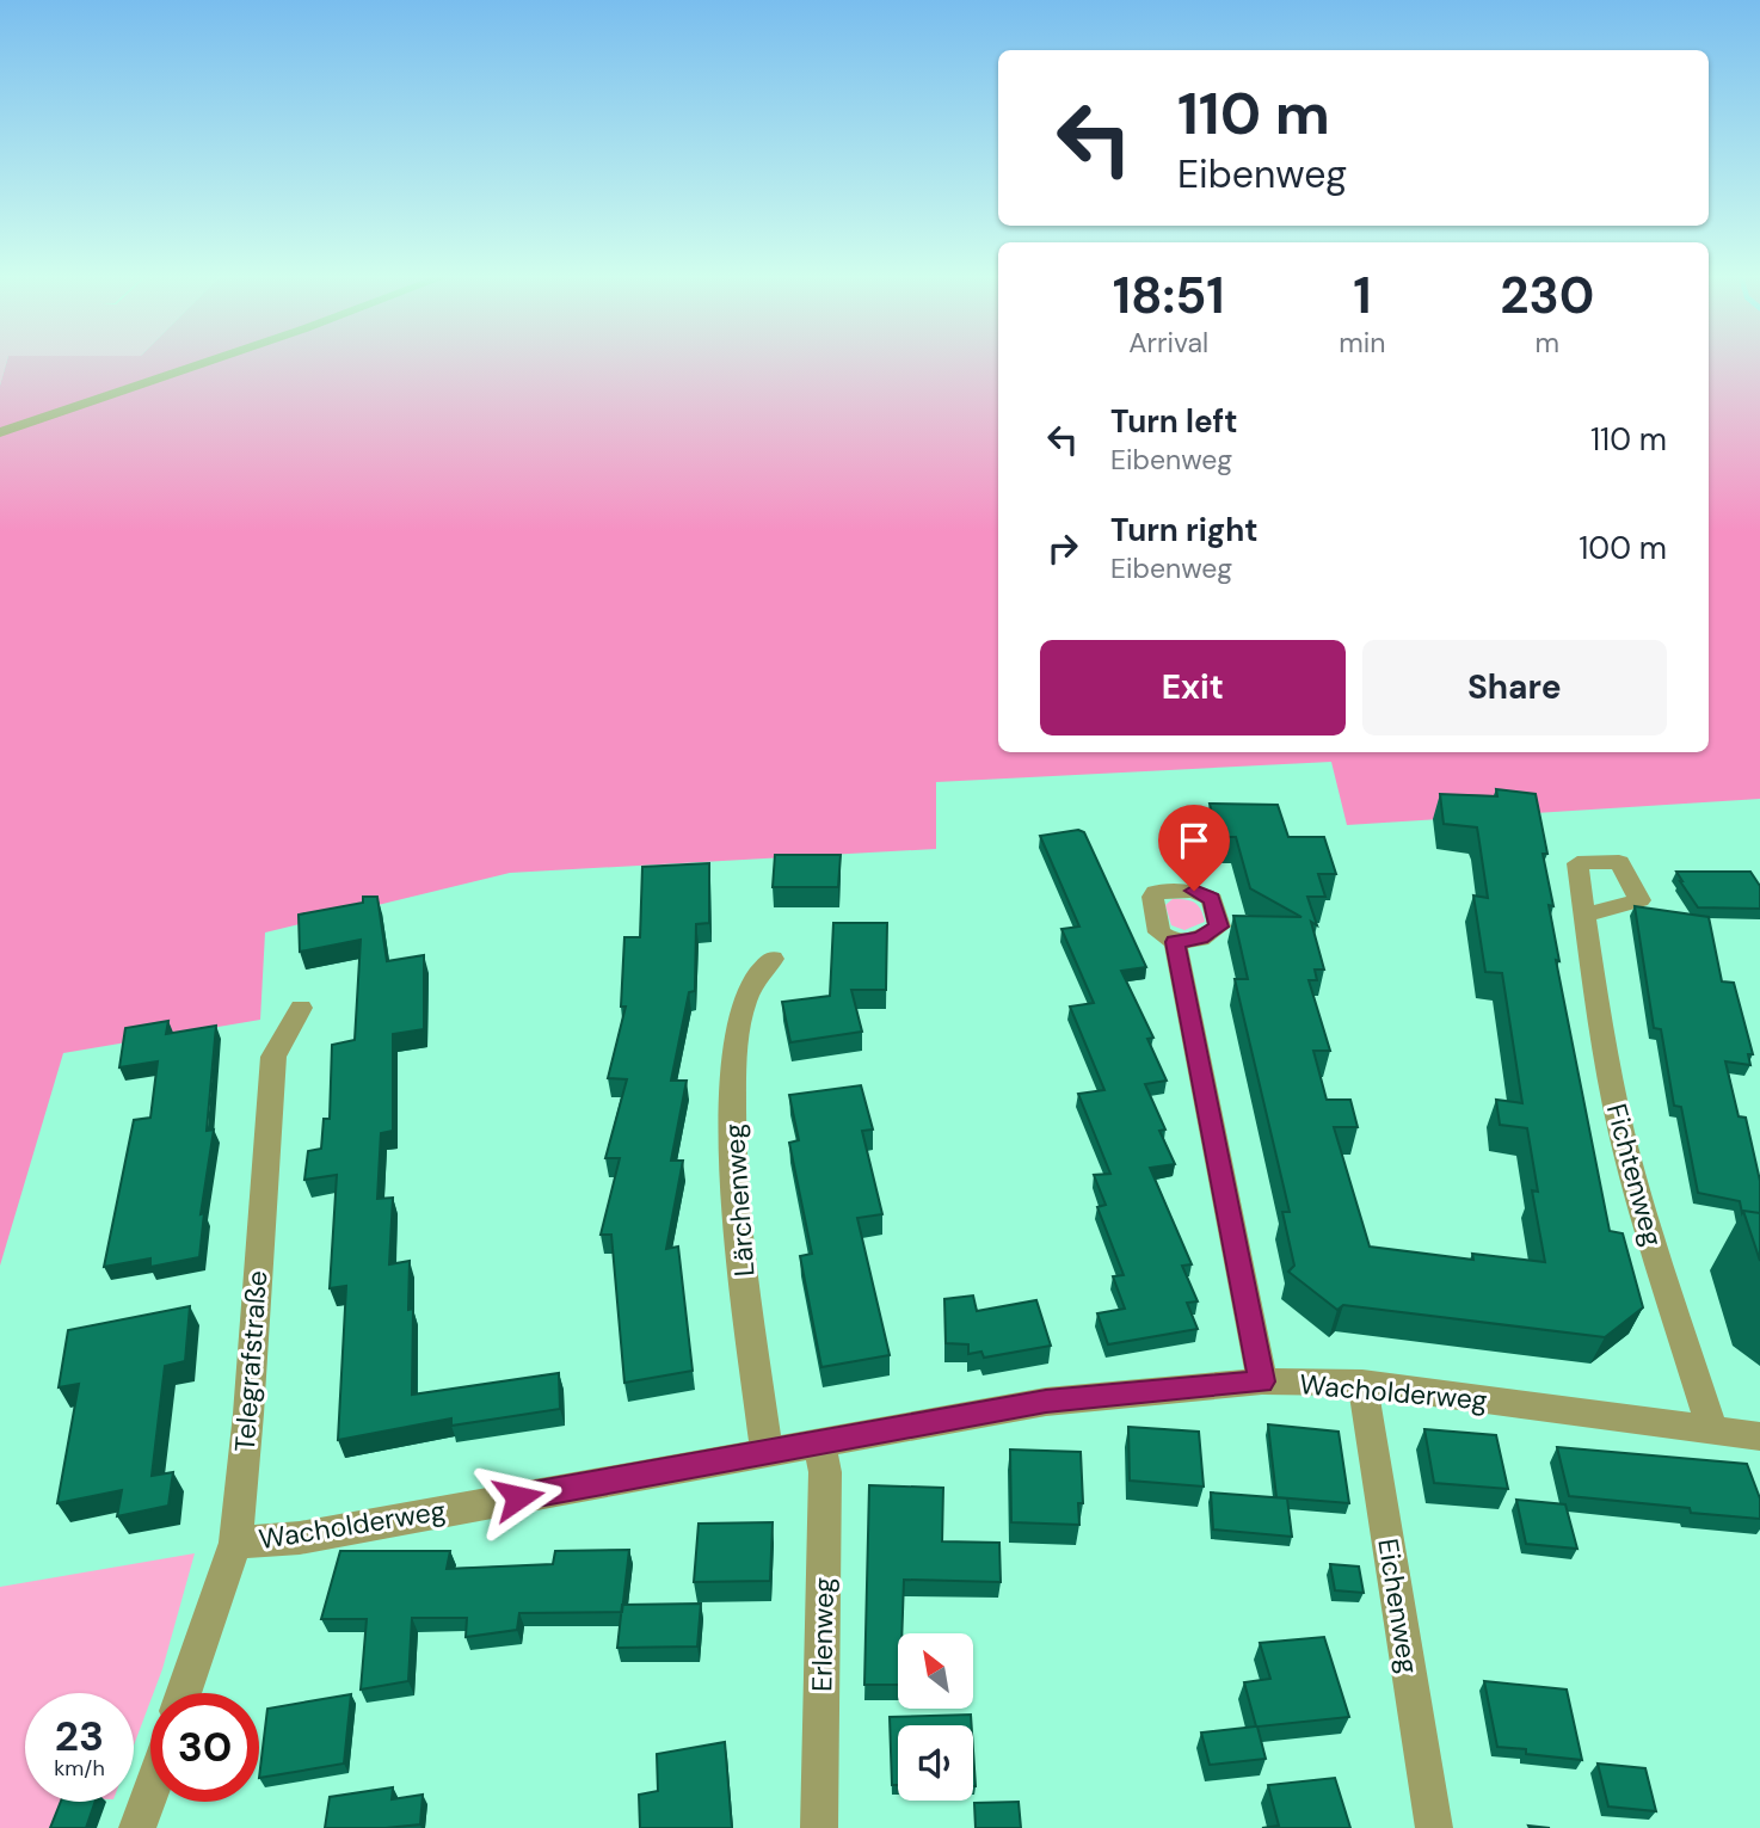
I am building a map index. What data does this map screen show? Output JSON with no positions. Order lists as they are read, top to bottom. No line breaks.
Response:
{"streets":{"street":["Fichtenweg","Lärchenweg","Telegrafstraße","Wacholderweg","Eichenweg","Erlenweg"]},"crossings":[["Fichtenweg","Wacholderweg"],["Lärchenweg","Wacholderweg"],["Telegrafstraße","Wacholderweg"],["Wacholderweg","Eichenweg"],["Wacholderweg","Erlenweg"]],"north":"top left","page":{"turn":["110 m","Eibenweg"],"eta":["18:51","Arrival","1","min","230","m"],"list":[{"name":"Turn left","note":"Eibenweg","value":"110 m"},{"name":"Turn right","note":"Eibenweg","value":"100 m"}],"buttons":["Exit","Share"],"speed":"23 km/h","limit":"30"}}
